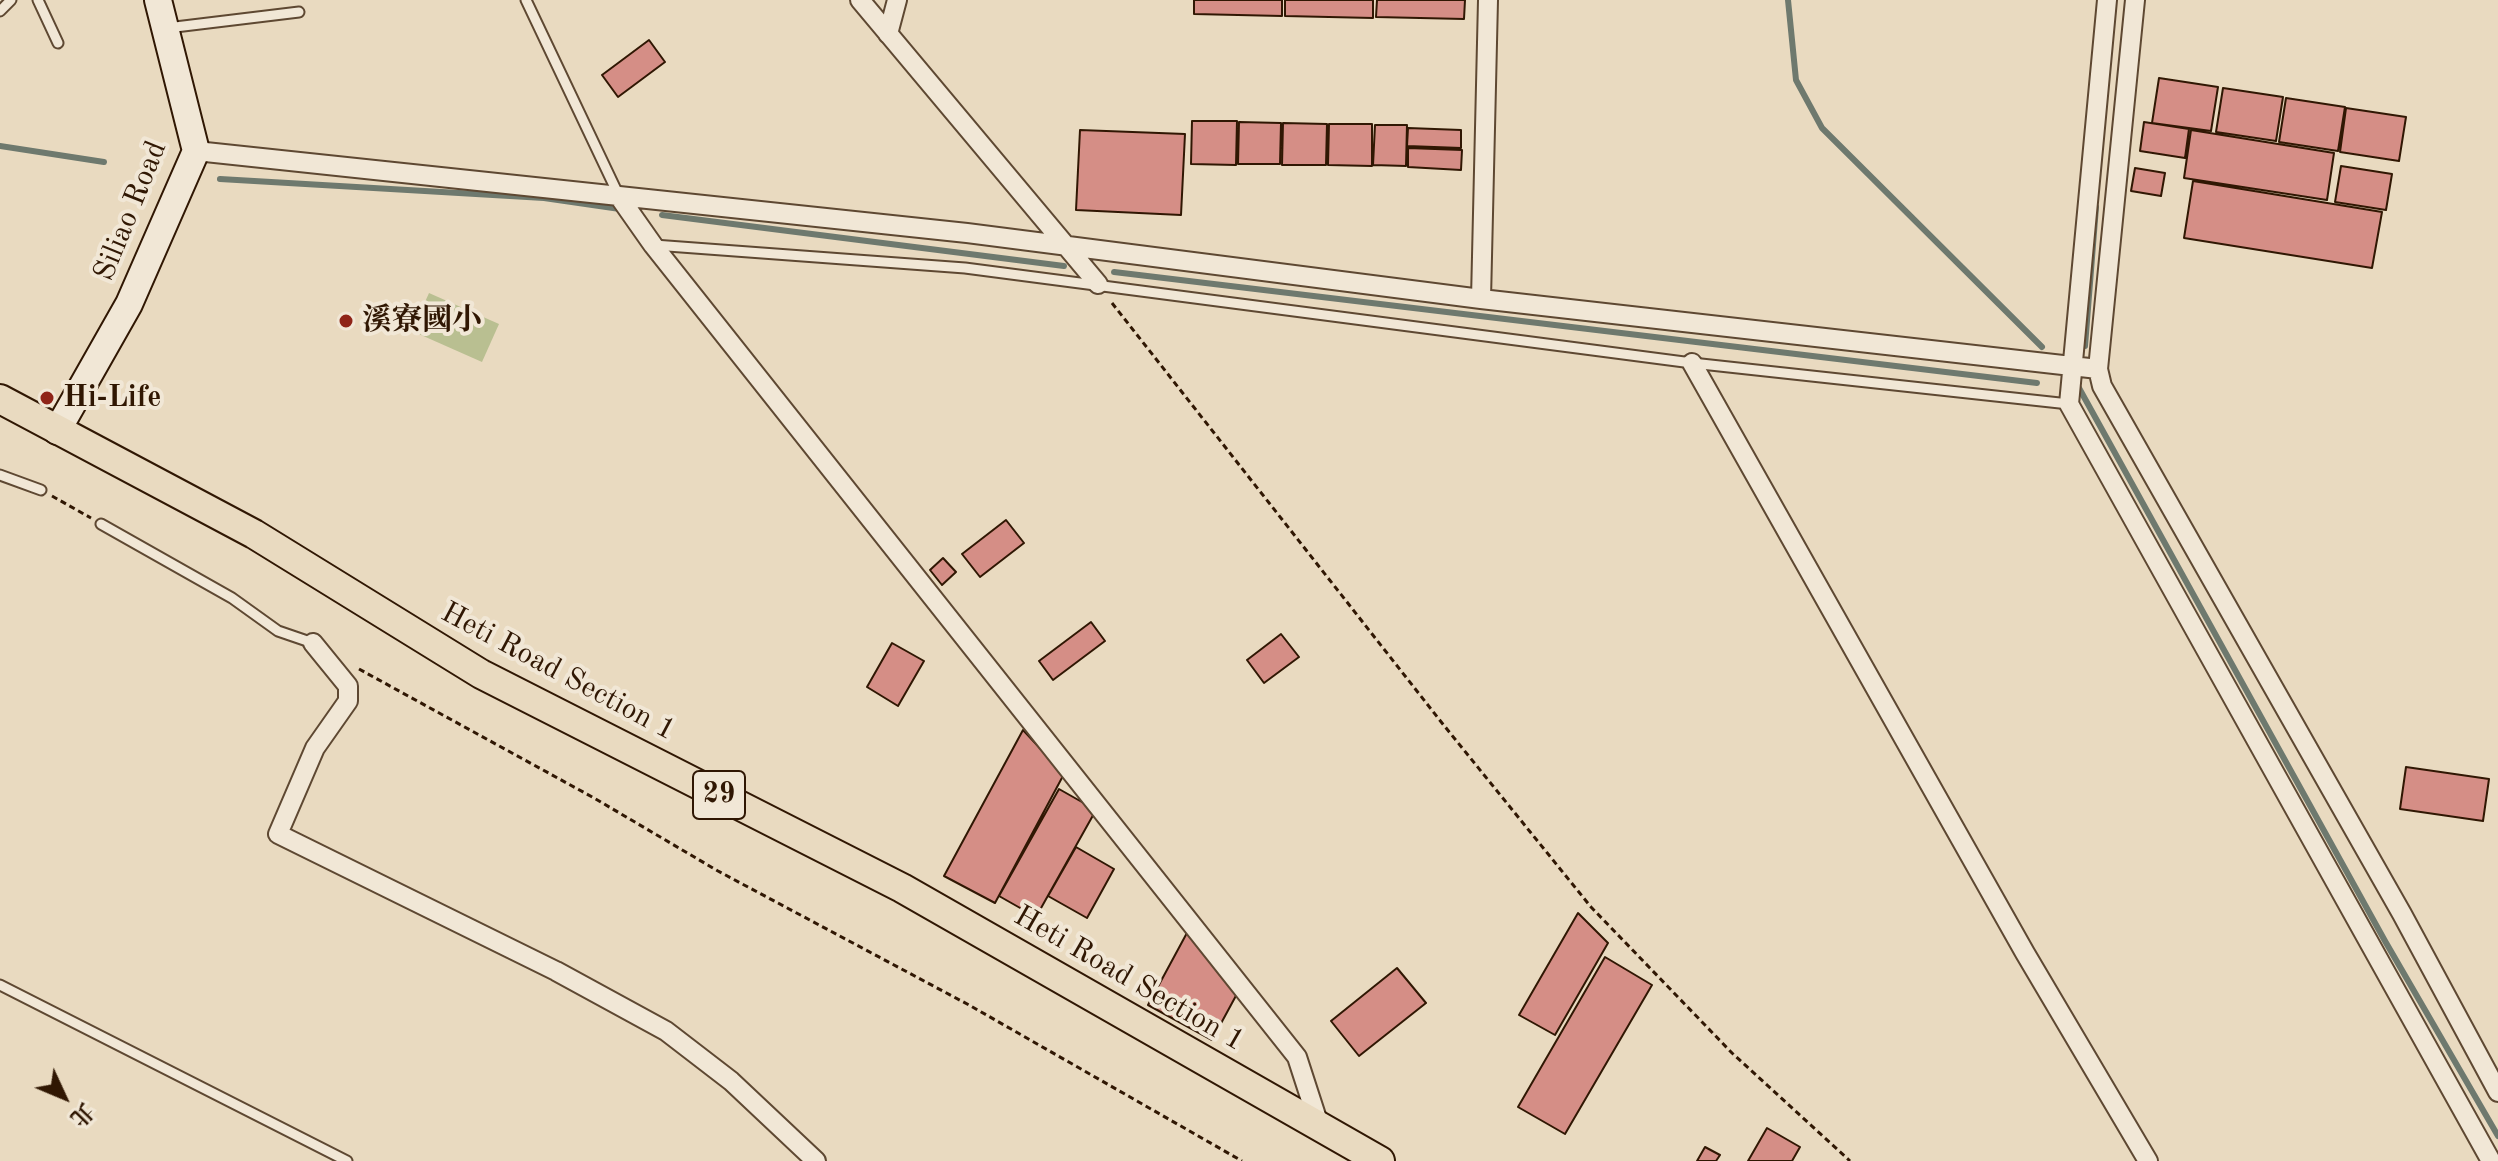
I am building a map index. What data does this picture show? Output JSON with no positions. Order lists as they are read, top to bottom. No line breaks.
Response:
{"streets":{"main road":["Heti Road Section 1","29"],"street":["Siliao Road"]},"crossings":[["Siliao Road","Heti Road Section 1"]],"places":["溪寮國小","Hi-Life"],"north":"bottom right"}
